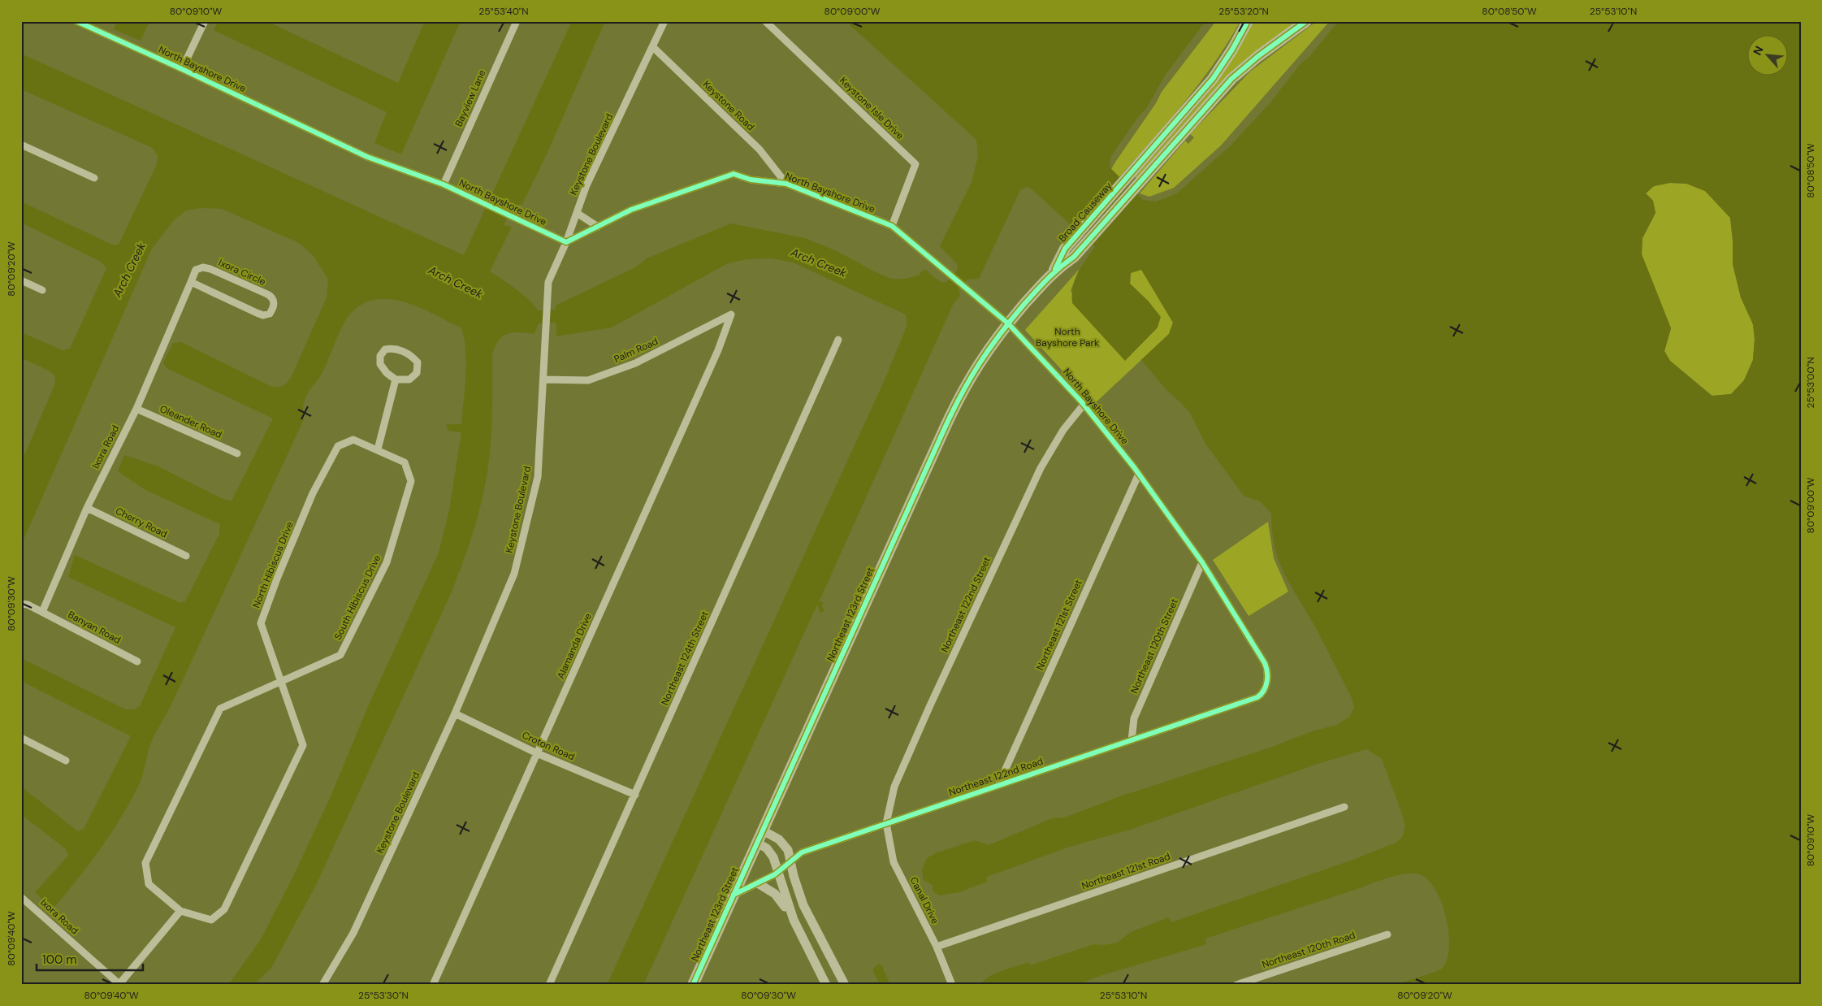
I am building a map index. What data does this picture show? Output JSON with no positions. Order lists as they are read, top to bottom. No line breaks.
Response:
{"streets":{"main road":["Broad Causeway","Northeast 123rd Street"],"street":["North Bayshore Drive","Bayview Lane","Keystone Road","Keystone Isle Drive","Keystone Boulevard","Ixora Circle","Palm Road","Oleander Road","Ixora Road","Cherry Road","North Hibiscus Drive","South Hibiscus Drive","Northeast 122nd Street","Northeast 121st Street","Banyan Road","Alamanda Drive","Northeast 120th Street","Northeast 124th Street","Croton Road","Northeast 122nd Road","Northeast 121st Road","Canal Drive","Northeast 120th Road"]},"crossings":[["North Bayshore Drive","Bayview Lane"],["North Bayshore Drive","Keystone Road"],["North Bayshore Drive","Keystone Isle Drive"],["North Bayshore Drive","Keystone Boulevard"],["North Bayshore Drive","Northeast 122nd Street"],["North Bayshore Drive","Northeast 123rd Street"],["North Bayshore Drive","Northeast 121st Street"],["North Bayshore Drive","Northeast 120th Street"],["North Bayshore Drive","Northeast 122nd Road"],["Keystone Road","Keystone Boulevard"],["Keystone Boulevard","Palm Road"],["Keystone Boulevard","Croton Road"],["Broad Causeway","Northeast 123rd Street"],["Ixora Circle","Ixora Road"],["Palm Road","Alamanda Drive"],["Oleander Road","Ixora Road"],["Ixora Road","Cherry Road"],["Ixora Road","Banyan Road"],["North Hibiscus Drive","South Hibiscus Drive"],["Northeast 122nd Street","Northeast 122nd Road"],["Northeast 122nd Street","Canal Drive"],["Northeast 123rd Street","Northeast 122nd Road"],["Northeast 121st Street","Northeast 122nd Road"],["Alamanda Drive","Croton Road"],["Northeast 120th Street","Northeast 122nd Road"],["Northeast 124th Street","Croton Road"],["Northeast 122nd Road","Canal Drive"],["Northeast 121st Road","Canal Drive"]],"water":["Arch Creek"],"parks":["North Bayshore Park"],"scale_bar":"100 m","north":"top left","coordinates":["80°09'10\"W","25°53'40\"N","80°09'00\"W","25°53'20\"N","80°08'50\"W","25°53'10\"N","80°09'20\"W","25°53'00\"N","80°09'30\"W","80°09'40\"W","25°53'30\"N"]}
